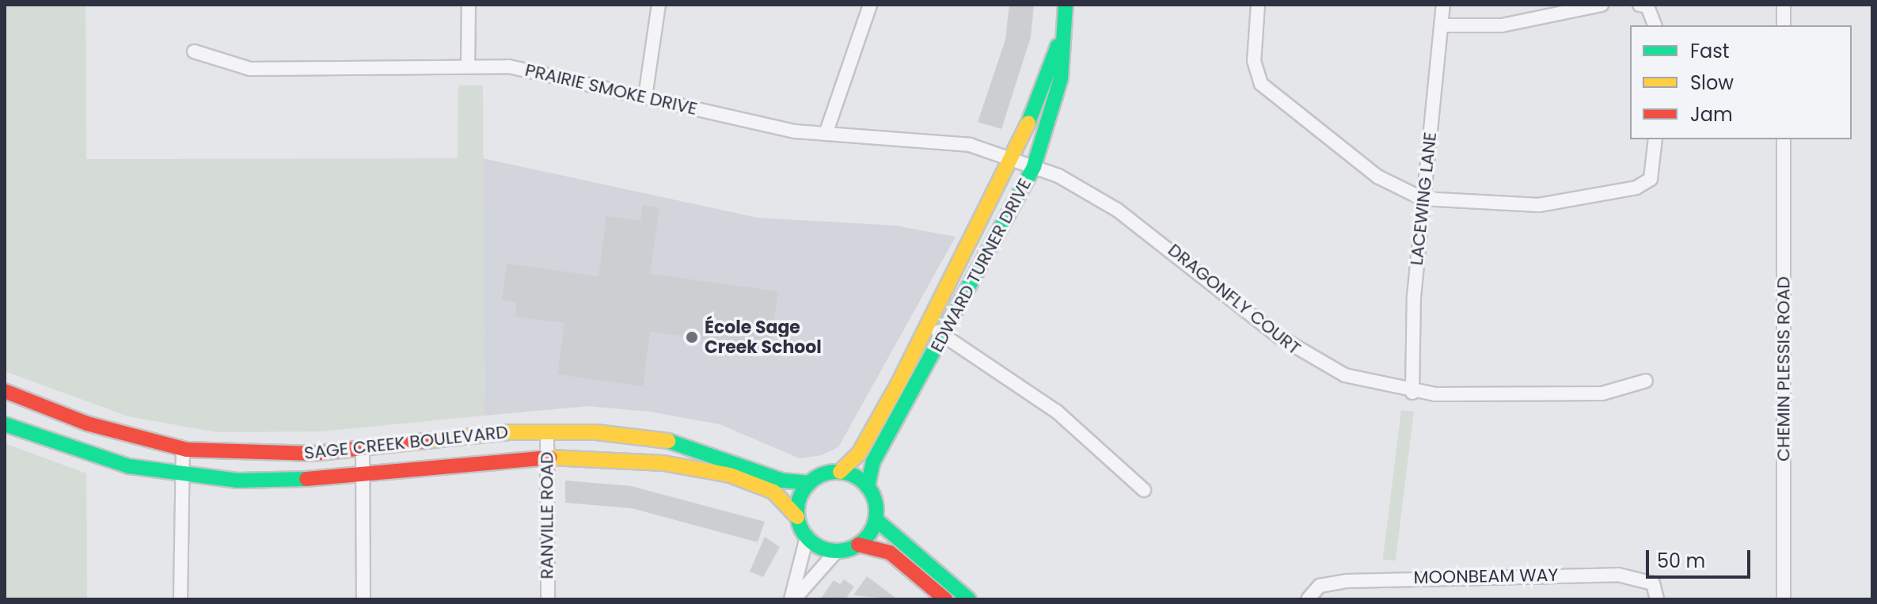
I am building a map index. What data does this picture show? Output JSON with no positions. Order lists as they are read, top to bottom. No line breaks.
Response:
{"streets":{"street":["PRAIRIE SMOKE DRIVE","LACEWING LANE","EDWARD TURNER DRIVE","DRAGONFLY COURT","CHEMIN PLESSIS ROAD","SAGE CREEK BOULEVARD","RANVILLE ROAD","MOONBEAM WAY"]},"crossings":[["PRAIRIE SMOKE DRIVE","EDWARD TURNER DRIVE"],["PRAIRIE SMOKE DRIVE","DRAGONFLY COURT"],["LACEWING LANE","DRAGONFLY COURT"],["EDWARD TURNER DRIVE","DRAGONFLY COURT"],["EDWARD TURNER DRIVE","SAGE CREEK BOULEVARD"],["SAGE CREEK BOULEVARD","RANVILLE ROAD"]],"places":["École Sage Creek School"],"legend":["Fast","Slow","Jam"],"scale_bar":"50 m"}
